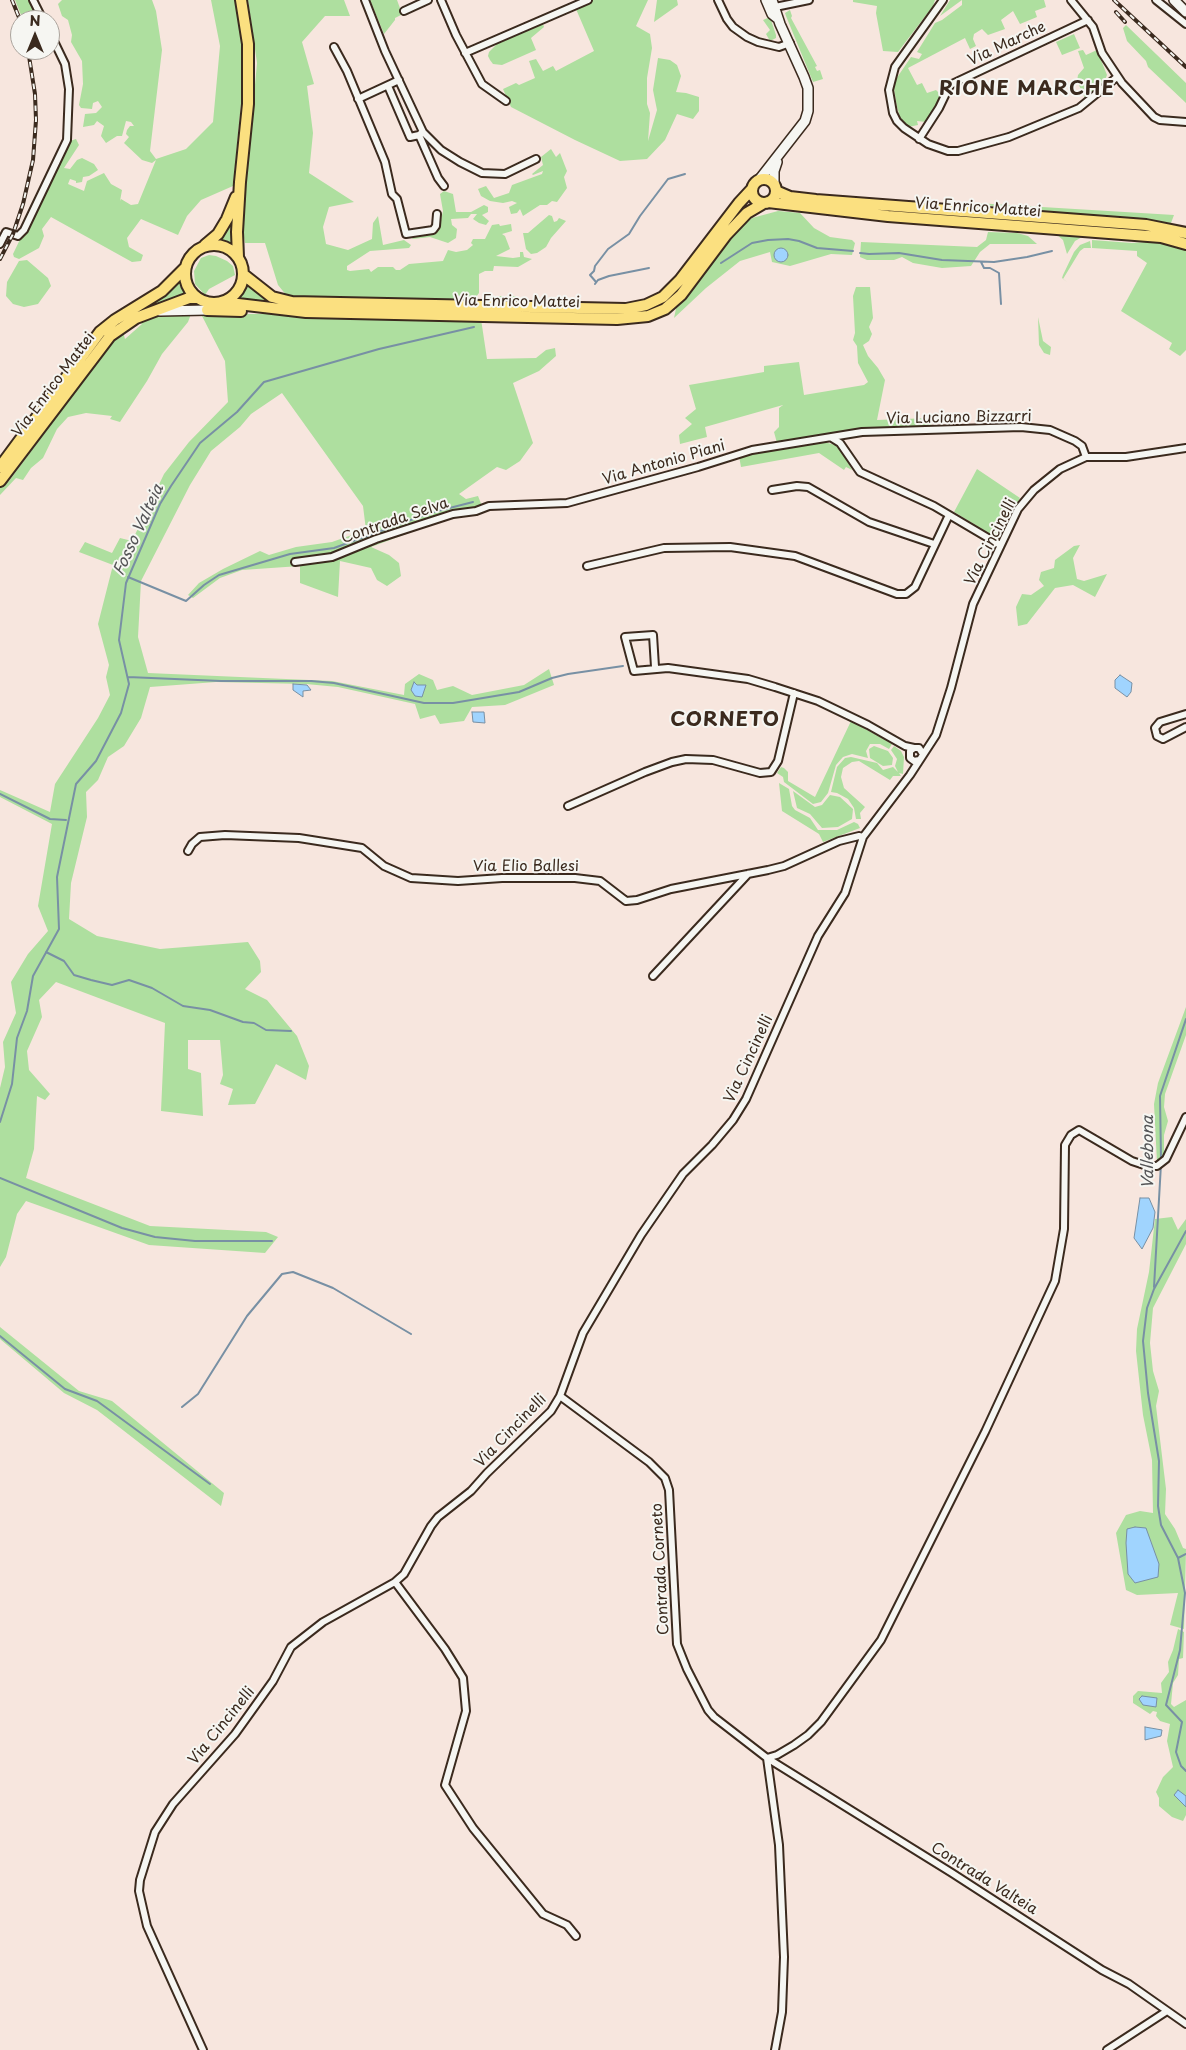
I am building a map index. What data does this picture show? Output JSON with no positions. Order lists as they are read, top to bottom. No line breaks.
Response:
{"streets":{"main road":["Via Enrico Mattei"],"street":["Via Marche","Via Luciano Bizzarri","Via Antonio Piani","Contrada Selva","Via Cincinelli","Via Elio Ballesi","Contrada Corneto","Contrada Valteia"]},"crossings":[["Via Luciano Bizzarri","Via Antonio Piani"],["Via Luciano Bizzarri","Via Cincinelli"],["Via Antonio Piani","Contrada Selva"],["Via Cincinelli","Via Elio Ballesi"],["Via Cincinelli","Contrada Corneto"],["Contrada Corneto","Contrada Valteia"]],"districts":["RIONE MARCHE","CORNETO"],"water":["Fosso Valteia","Vallebona"],"north":"top"}
